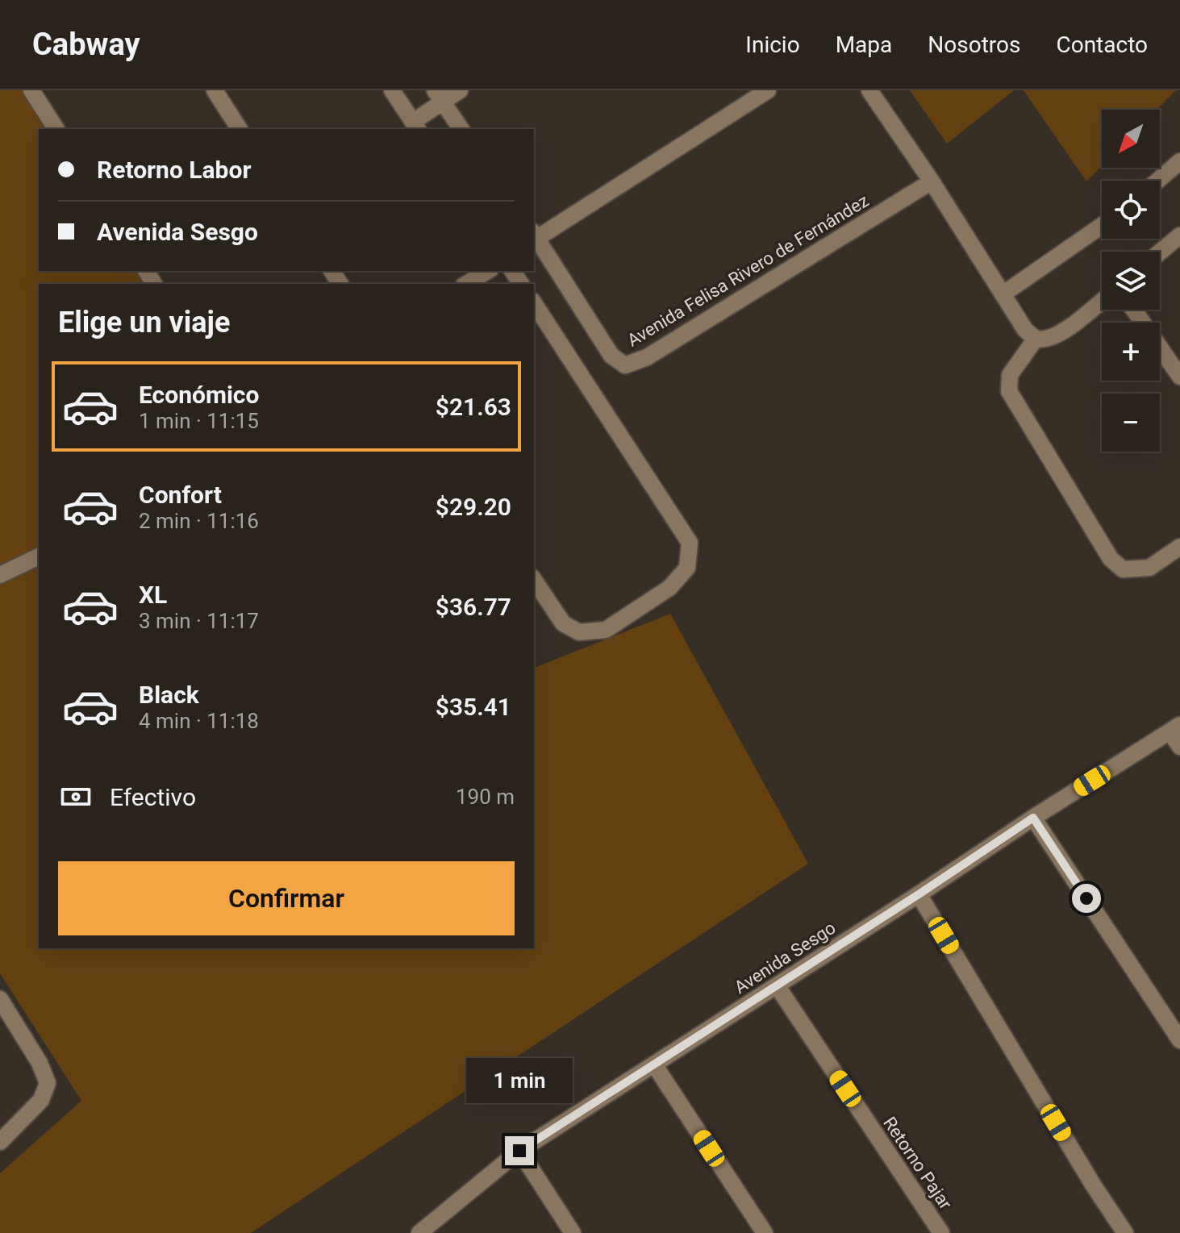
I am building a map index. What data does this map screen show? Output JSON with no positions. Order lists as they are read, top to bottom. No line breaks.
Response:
{"streets":{"street":["Avenida Felisa Rivero de Fernández","Avenida Sesgo","Retorno Pajar"]},"crossings":[["Avenida Sesgo","Retorno Pajar"]],"north":"bottom left","page":{"header":"Cabway","nav":["Inicio","Mapa","Nosotros","Contacto"],"map_buttons":["+","−"],"banner":["Retorno Labor","Avenida Sesgo"],"heading":"Elige un viaje","list":[{"name":"Económico","note":"1 min · 11:15","value":"$21.63"},{"name":"Confort","note":"2 min · 11:16","value":"$29.20"},{"name":"XL","note":"3 min · 11:17","value":"$36.77"},{"name":"Black","note":"4 min · 11:18","value":"$35.41"}],"pay":["Efectivo","190 m"],"buttons":"Confirmar","bubble":"1 min"}}
